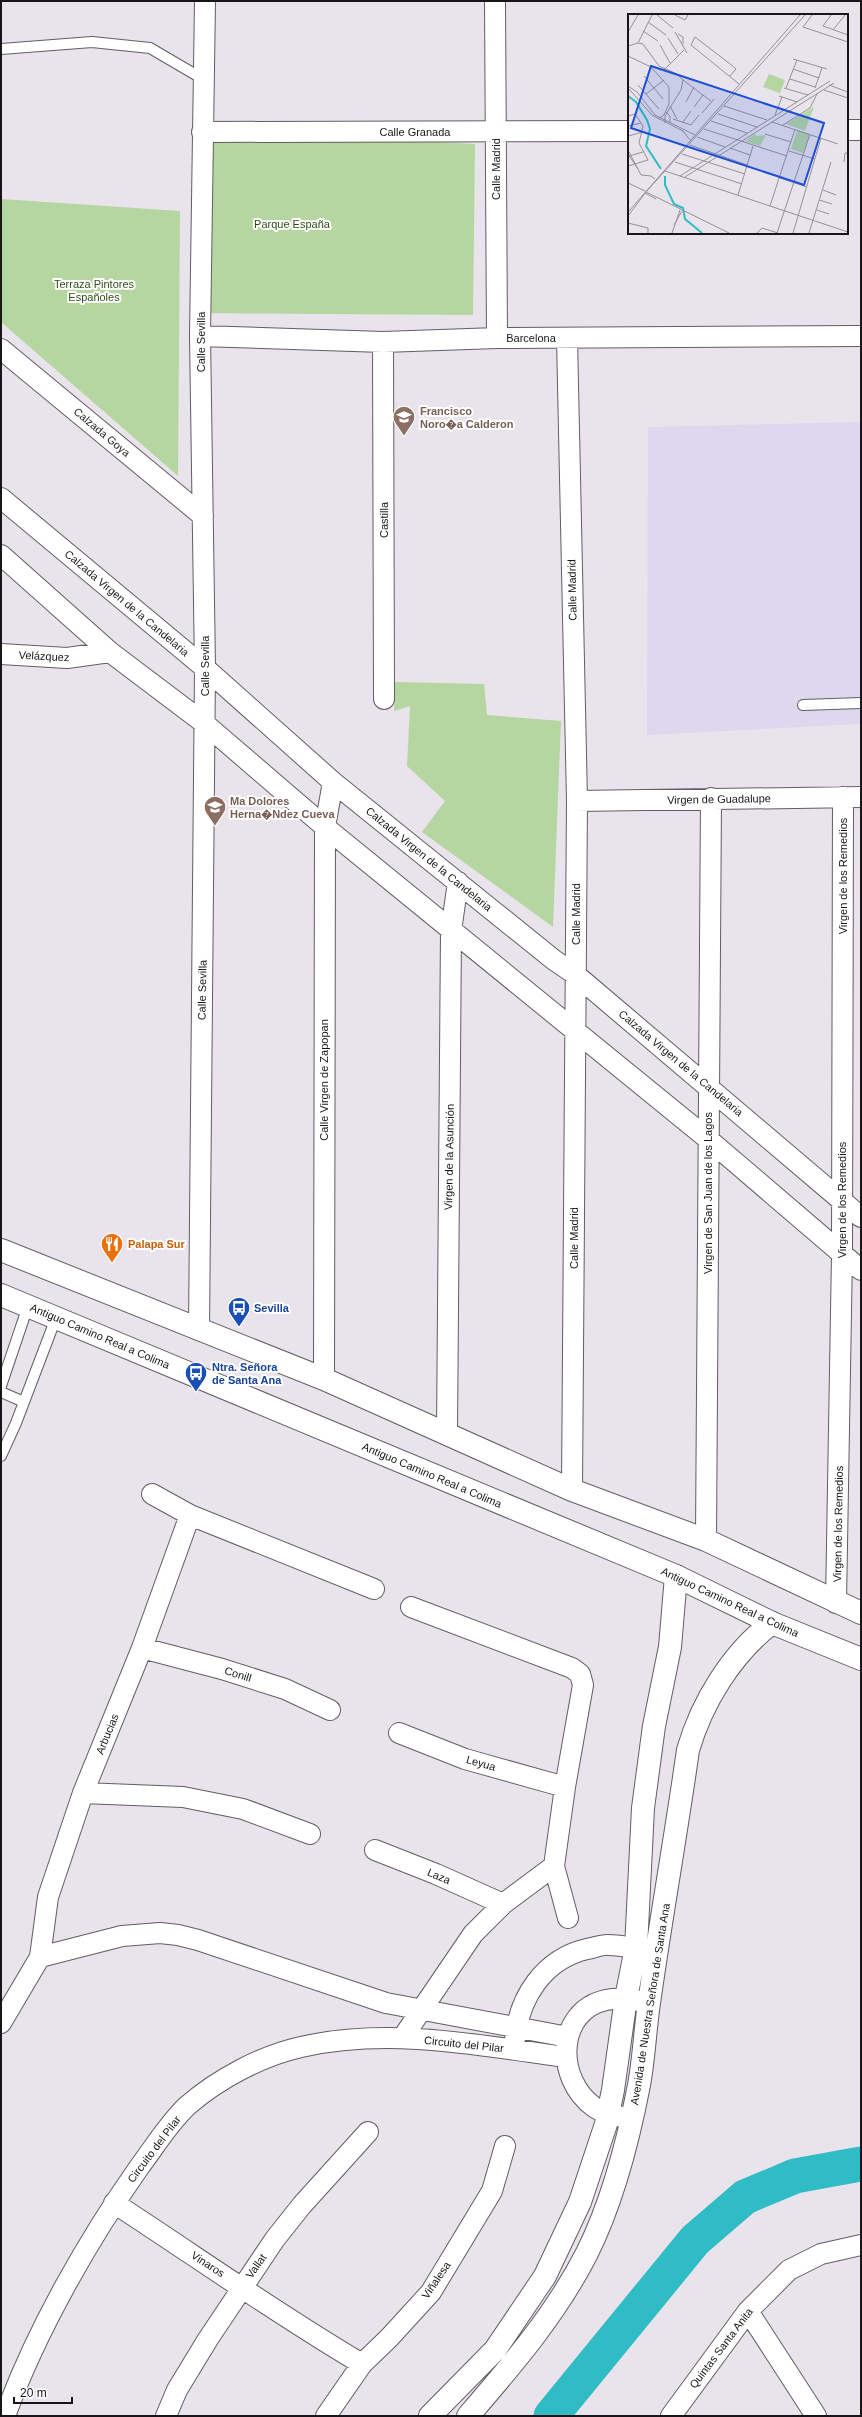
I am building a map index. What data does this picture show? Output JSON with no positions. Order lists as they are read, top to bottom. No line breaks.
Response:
{"streets":{"main road":["Antiguo Camino Real a Colima","Avenida de Nuestra Señora de Santa Ana"],"street":["Calle Granada","Calle Madrid","Barcelona","Calle Sevilla","Calzada Goya","Castilla","Calzada Virgen de la Candelaria","Velázquez","Virgen de Guadalupe","Virgen de los Remedios","Calle Virgen de Zapopan","Virgen de la Asunción","Virgen de San Juan de los Lagos","Conill","Arbucias","Leyua","Laza","Circuito del Pilar","Vinaros","Vallat","Viñalesa","Quintas Santa Anita"]},"crossings":[["Calle Granada","Calle Madrid"],["Calle Granada","Calle Sevilla"],["Calle Madrid","Barcelona"],["Calle Madrid","Calzada Virgen de la Candelaria"],["Calle Madrid","Virgen de Guadalupe"],["Barcelona","Calle Sevilla"],["Barcelona","Castilla"],["Calle Sevilla","Calzada Goya"],["Calle Sevilla","Calzada Virgen de la Candelaria"],["Calzada Virgen de la Candelaria","Virgen de los Remedios"],["Calzada Virgen de la Candelaria","Calle Virgen de Zapopan"],["Calzada Virgen de la Candelaria","Virgen de la Asunción"],["Calzada Virgen de la Candelaria","Virgen de San Juan de los Lagos"],["Virgen de Guadalupe","Virgen de los Remedios"],["Virgen de Guadalupe","Virgen de San Juan de los Lagos"],["Antiguo Camino Real a Colima","Avenida de Nuestra Señora de Santa Ana"],["Conill","Arbucias"],["Circuito del Pilar","Vinaros"],["Vinaros","Vallat"],["Vinaros","Viñalesa"]],"parks":["Parque España","Terraza Pintores Españoles"],"places":{"school or university":["Francisco Noro�a Calderon","Ma Dolores Herna�Ndez Cueva"],"restaurant":["Palapa Sur"],"bus stop":["Sevilla","Ntra. Señora de Santa Ana"]},"scale_bar":"20 m"}
